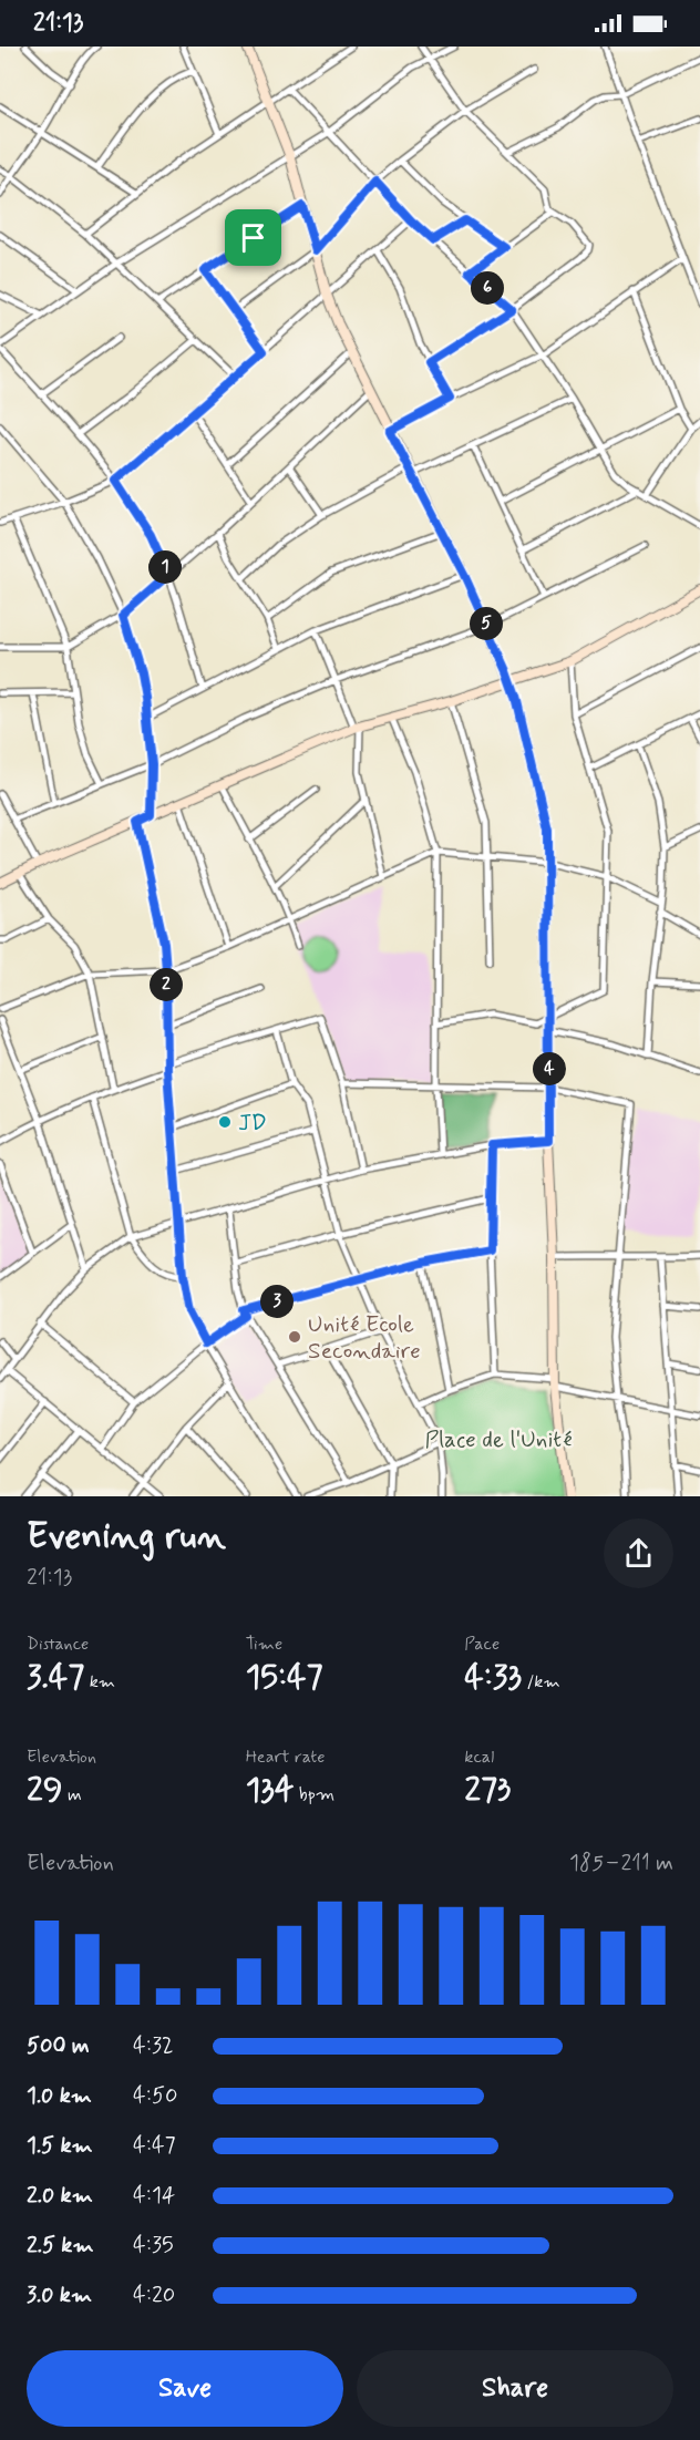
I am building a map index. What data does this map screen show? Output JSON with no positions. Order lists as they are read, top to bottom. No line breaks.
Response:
{"parks":["Place de l'Unité"],"places":["JD","Unité Ecole Secondaire"],"page":{"status":"21:13","pins":["6","1","5","2","4","3"],"heading":["Evening run","21:13"],"stats":[["Distance","3.47 km"],["Time","15:47"],["Pace","4:33 /km"],["Elevation","29 m"],["Heart rate","134 bpm"],["kcal","273"]],"chart":["Elevation","185–211 m"],"list":[{"name":"500 m","note":"4:32"},{"name":"1.0 km","note":"4:50"},{"name":"1.5 km","note":"4:47"},{"name":"2.0 km","note":"4:14"},{"name":"2.5 km","note":"4:35"},{"name":"3.0 km","note":"4:20"}],"buttons":["Save","Share"]}}
